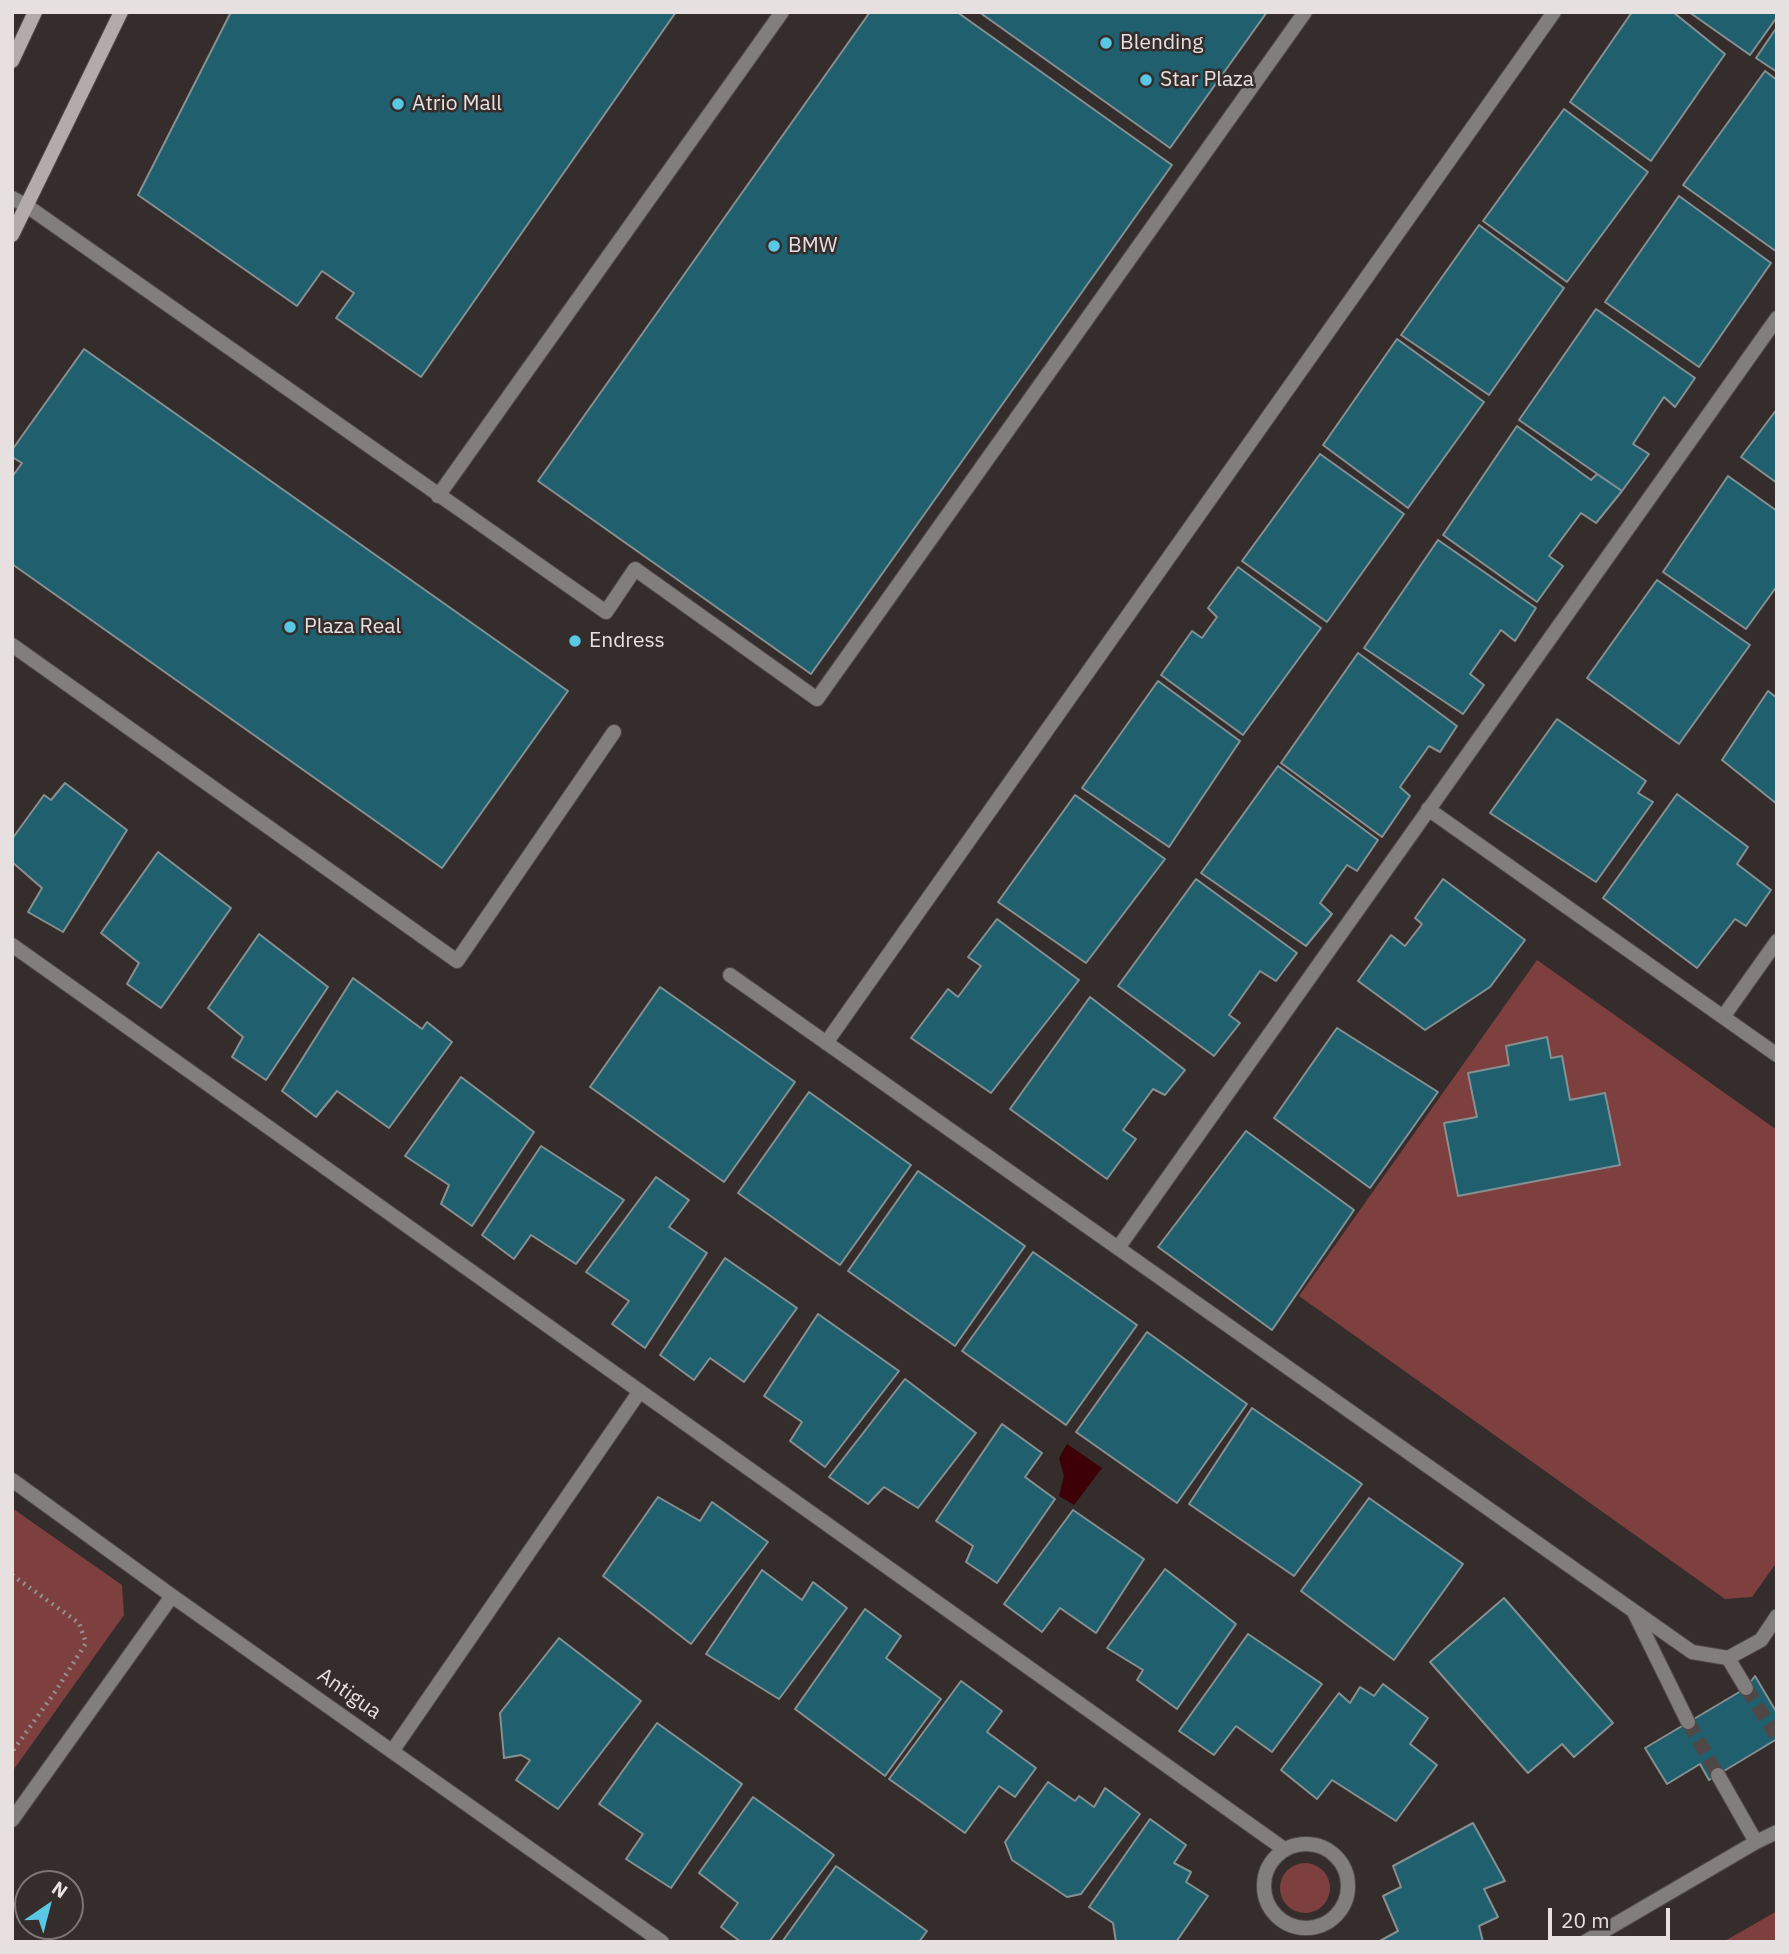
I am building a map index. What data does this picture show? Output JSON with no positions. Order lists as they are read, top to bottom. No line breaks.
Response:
{"streets":{"street":["Antigua"]},"places":["Blending","Star Plaza","Atrio Mall","BMW","Plaza Real","Endress"],"scale_bar":"20 m","north":"top right"}
